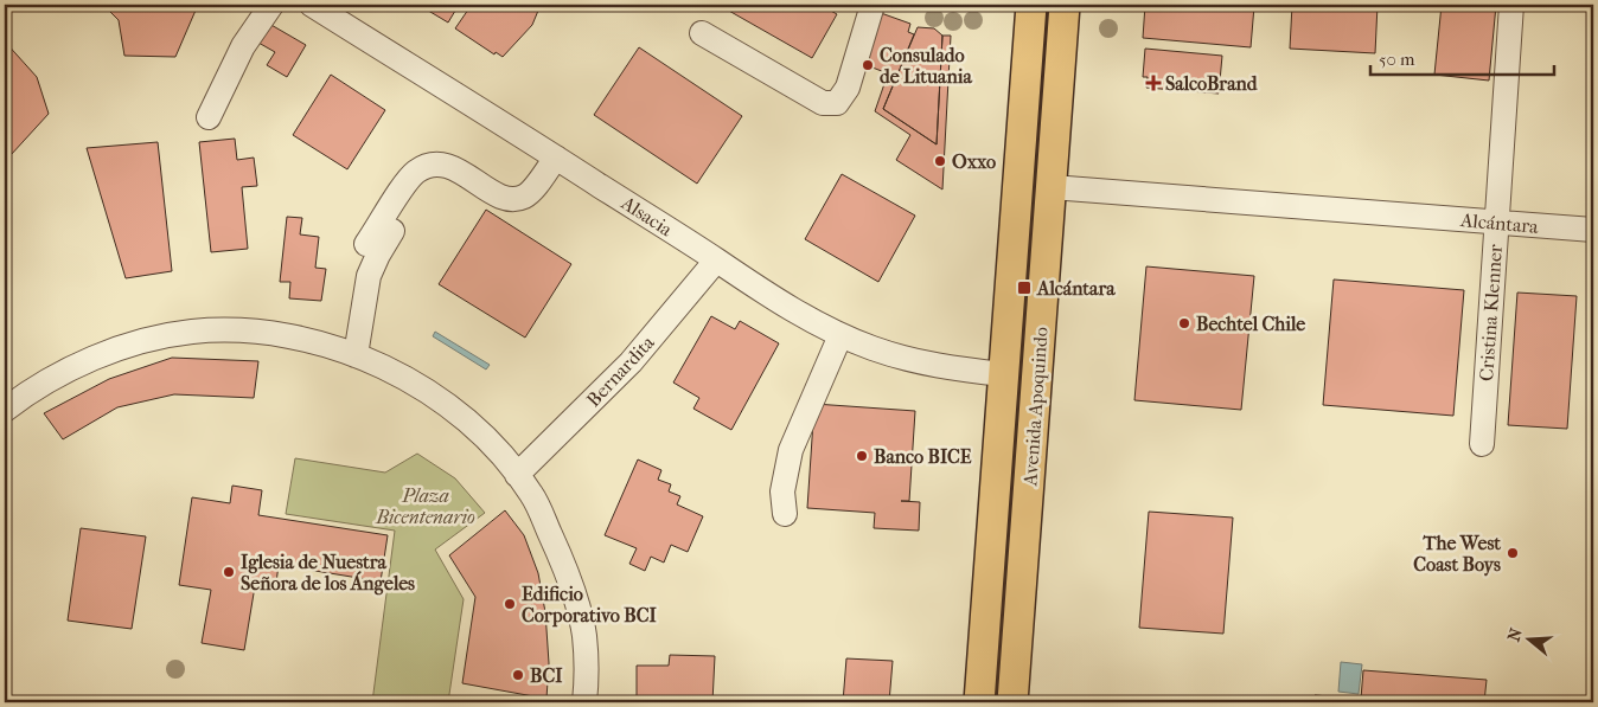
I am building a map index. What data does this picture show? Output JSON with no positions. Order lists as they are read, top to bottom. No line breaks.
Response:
{"streets":{"main road":["Avenida Apoquindo"],"street":["Alsacia","Alcántara","Cristina Klenner","Bernardita"]},"crossings":[["Alsacia","Bernardita"],["Alsacia","Avenida Apoquindo"],["Alcántara","Cristina Klenner"],["Alcántara","Avenida Apoquindo"]],"parks":["Plaza Bicentenario"],"places":{"other":["Consulado de Lituania","Oxxo","Bechtel Chile","Banco BICE","The West Coast Boys","Iglesia de Nuestra Señora de los Ángeles","Edificio Corporativo BCI","BCI"],"health":["SalcoBrand"],"transit":["Alcántara"]},"scale_bar":"50 m","north":"left"}
